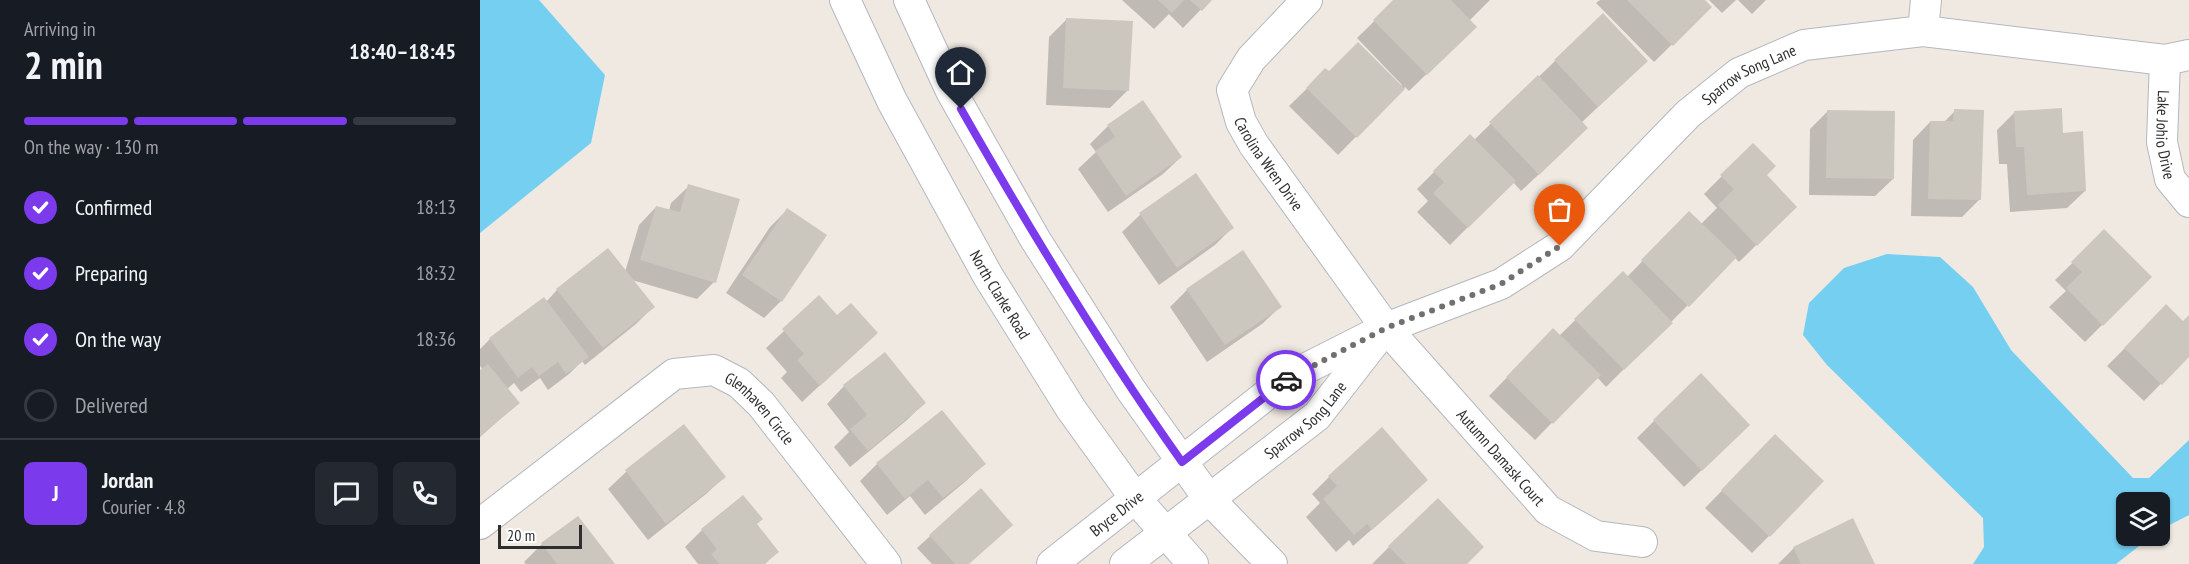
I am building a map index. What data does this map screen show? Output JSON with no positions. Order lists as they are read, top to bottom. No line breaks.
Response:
{"streets":{"street":["Sparrow Song Lane","Lake Johio Drive","Carolina Wren Drive","North Clarke Road","Glenhaven Circle","Autumn Damask Court","Bryce Drive"]},"crossings":[["Sparrow Song Lane","Lake Johio Drive"],["Sparrow Song Lane","Carolina Wren Drive"],["Sparrow Song Lane","Autumn Damask Court"],["Sparrow Song Lane","Bryce Drive"],["Carolina Wren Drive","Autumn Damask Court"],["North Clarke Road","Bryce Drive"]],"scale_bar":"20 m","page":{"heading":["2 min","Arriving in","18:40–18:45"],"panel":["Jordan","Courier · 4.8"],"bar":"On the way · 130 m","list":[["Confirmed","18:13"],["Preparing","18:32"],["On the way","18:36"],"Delivered"],"round":"J","scale":"20 m"}}
